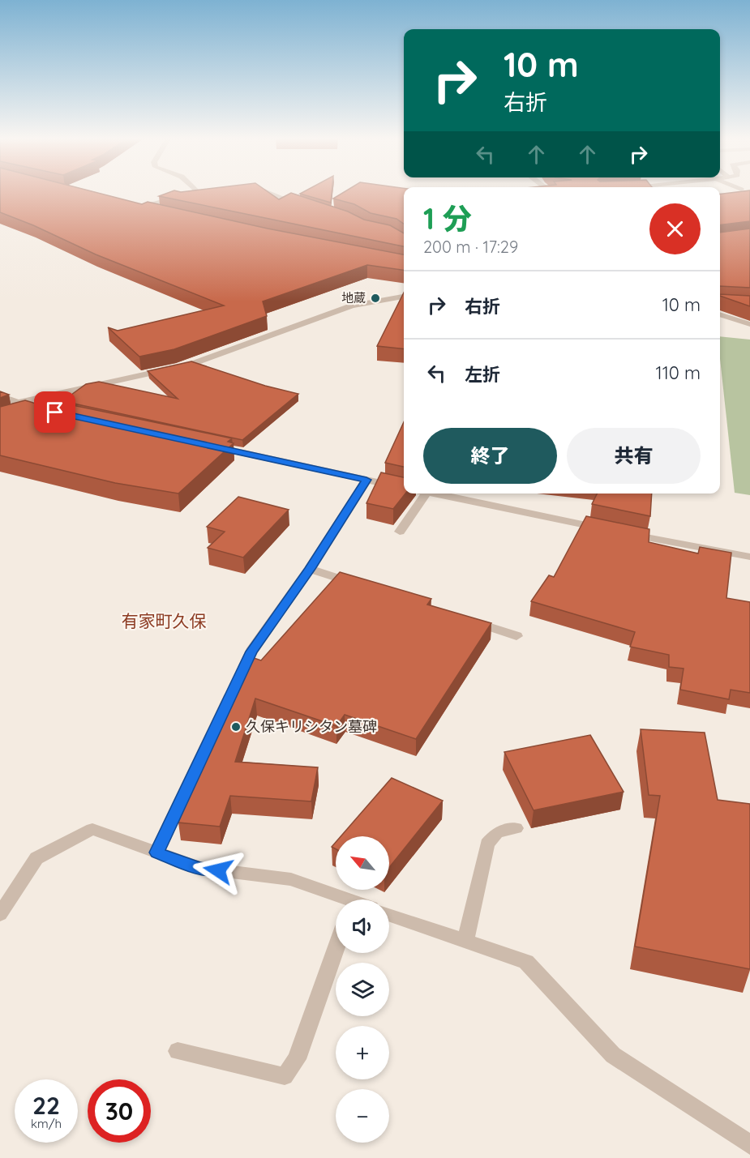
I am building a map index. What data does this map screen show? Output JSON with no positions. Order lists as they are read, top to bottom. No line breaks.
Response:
{"districts":["有家町久保"],"places":["地蔵","久保キリシタン墓碑"],"north":"top left","page":{"turn":["10 m","右折"],"heading":["1 分","200 m · 17:29"],"list":[{"name":"右折","value":"10 m"},{"name":"左折","value":"110 m"}],"buttons":["終了","共有"],"map_buttons":["+","−"],"speed":"22 km/h","limit":"30"}}
